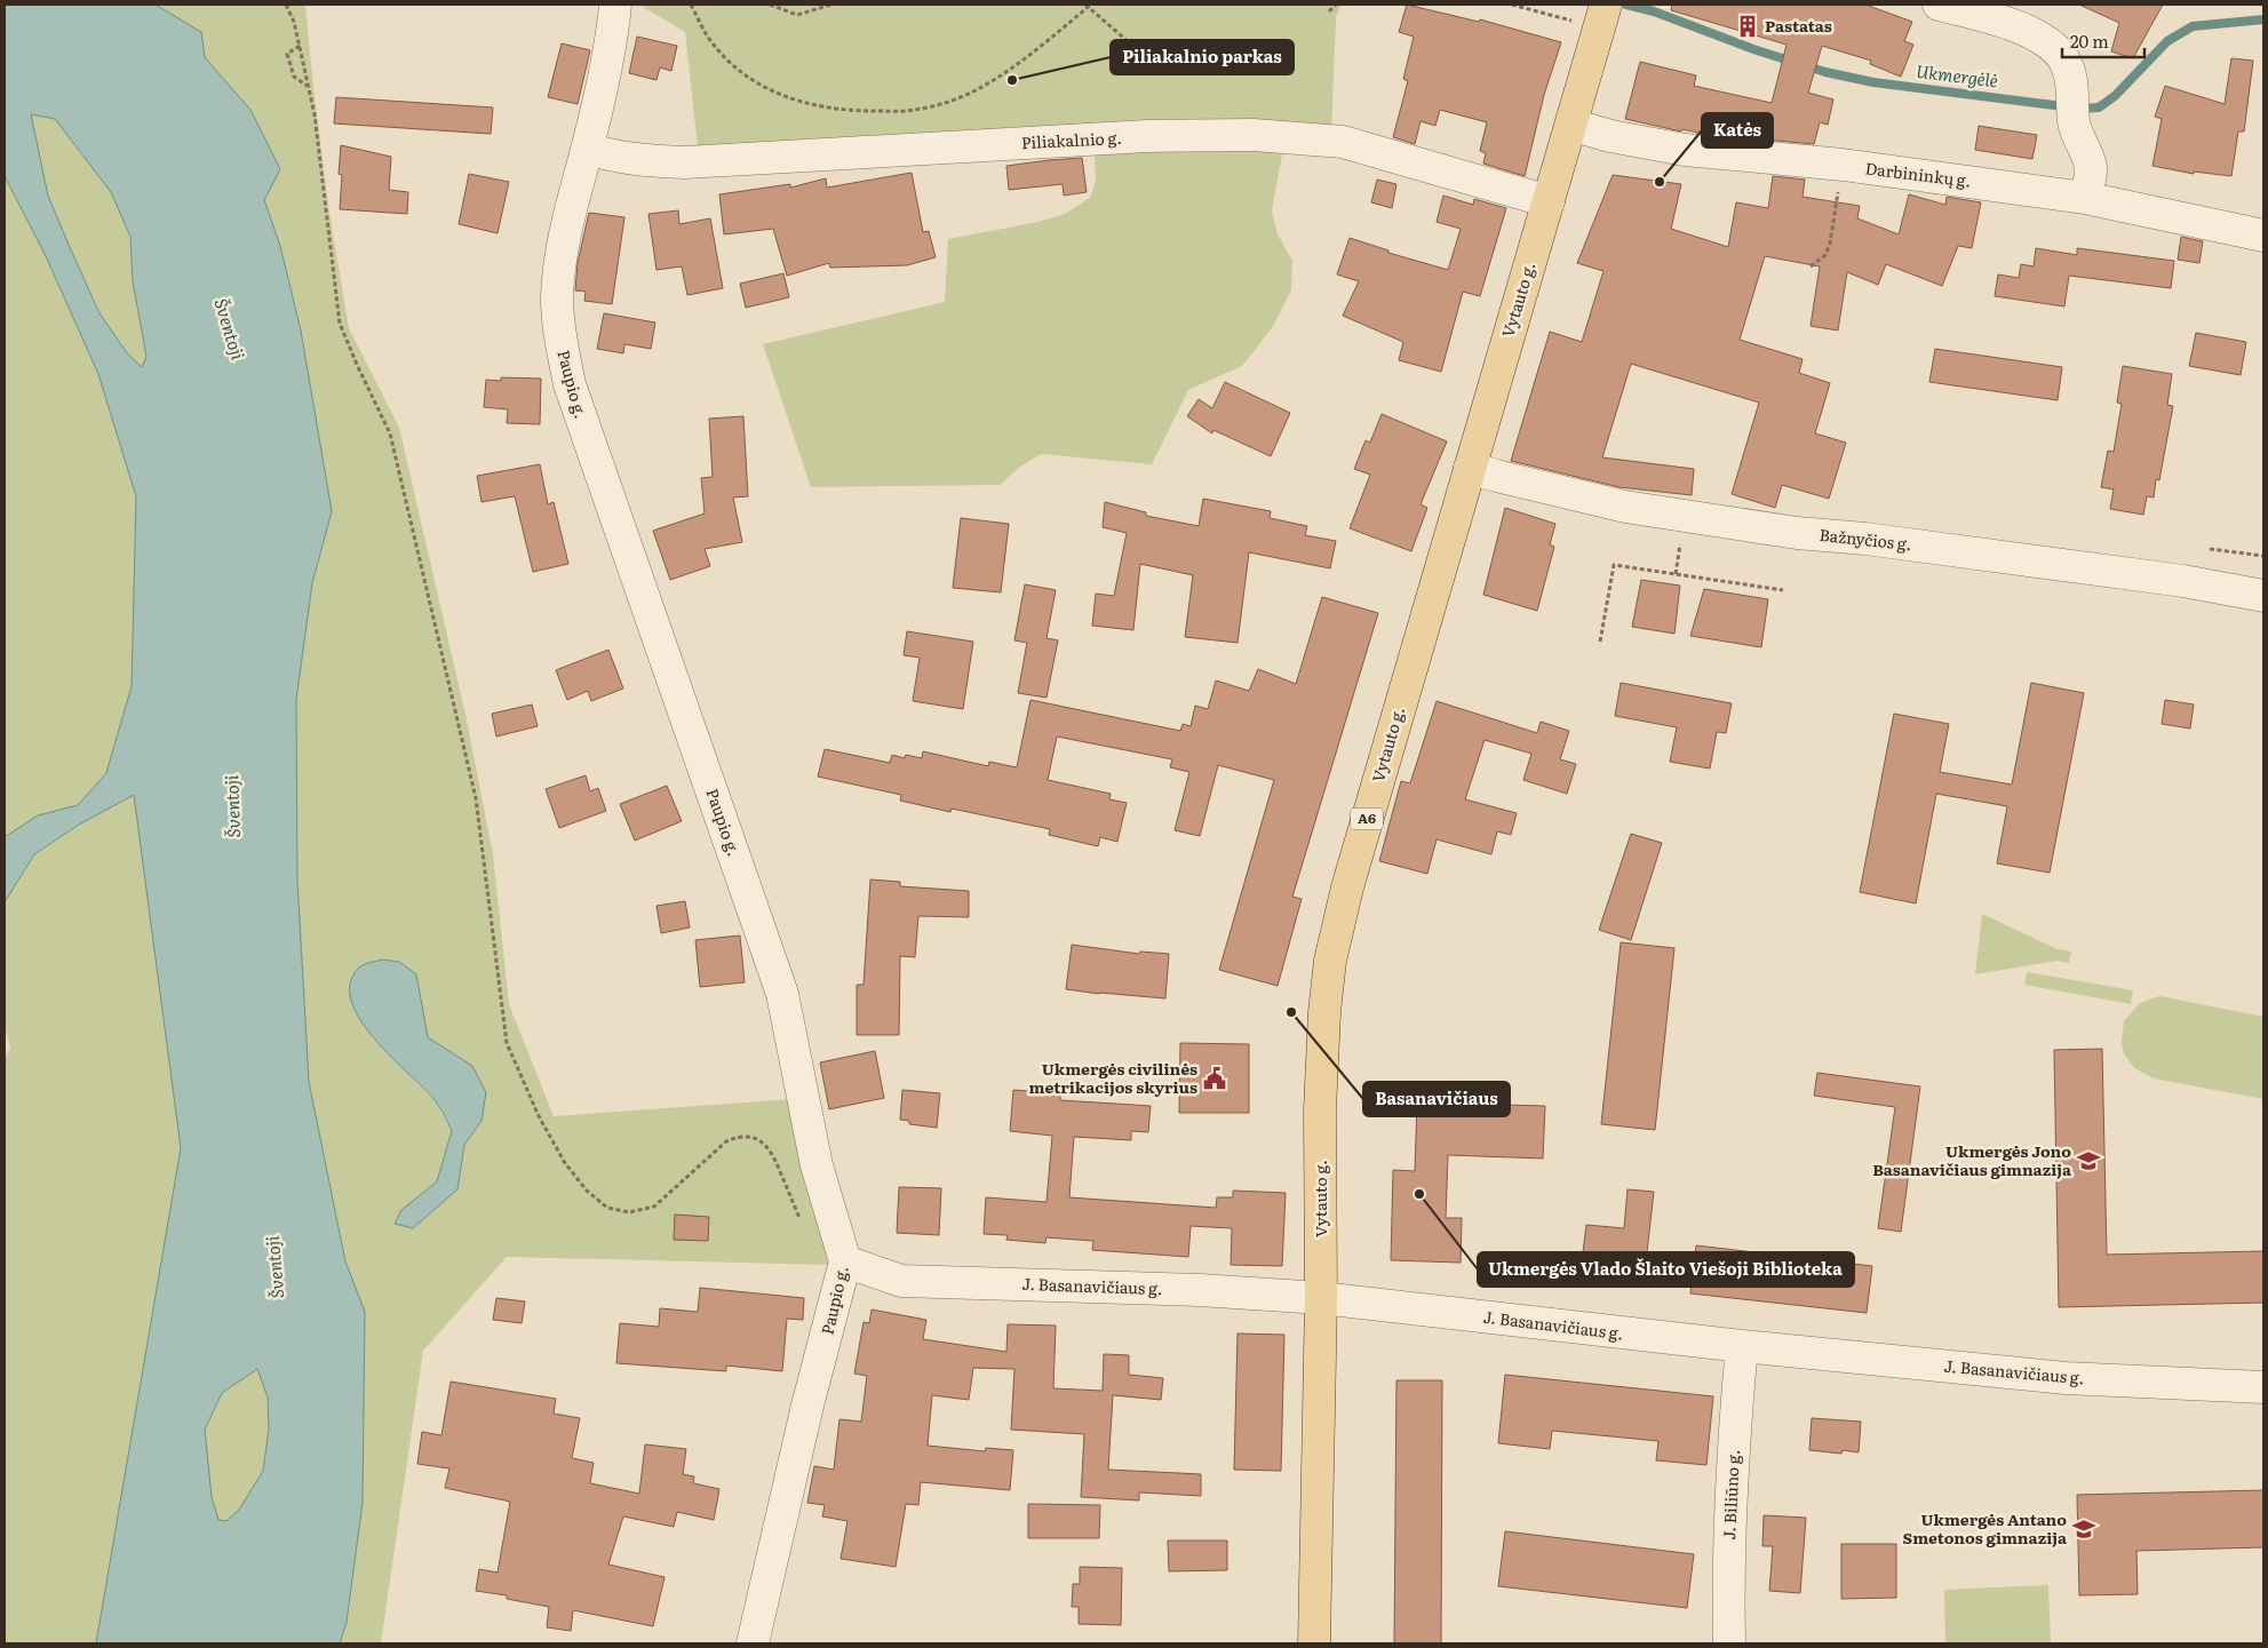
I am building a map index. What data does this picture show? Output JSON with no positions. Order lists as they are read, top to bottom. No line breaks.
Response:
{"streets":{"main road":["Vytauto g.","A6"],"street":["Piliakalnio g.","Darbininkų g.","Paupio g.","Bažnyčios g.","J. Basanavičiaus g.","J. Biliūno g."]},"crossings":[["Piliakalnio g.","Vytauto g."],["Piliakalnio g.","Paupio g."],["Darbininkų g.","Vytauto g."],["Vytauto g.","Bažnyčios g."],["Vytauto g.","J. Basanavičiaus g."],["Paupio g.","J. Basanavičiaus g."],["J. Basanavičiaus g.","J. Biliūno g."]],"water":["Ukmergėlė","Šventoji"],"places":{"building":["Pastatas"],"other":["Piliakalnio parkas","Katės","Basanavičiaus","Ukmergės Vlado Šlaito Viešoji Biblioteka"],"public building":["Ukmergės civilinės metrikacijos skyrius"],"school or university":["Ukmergės Jono Basanavičiaus gimnazija","Ukmergės Antano Smetonos gimnazija"]},"scale_bar":"20 m"}
